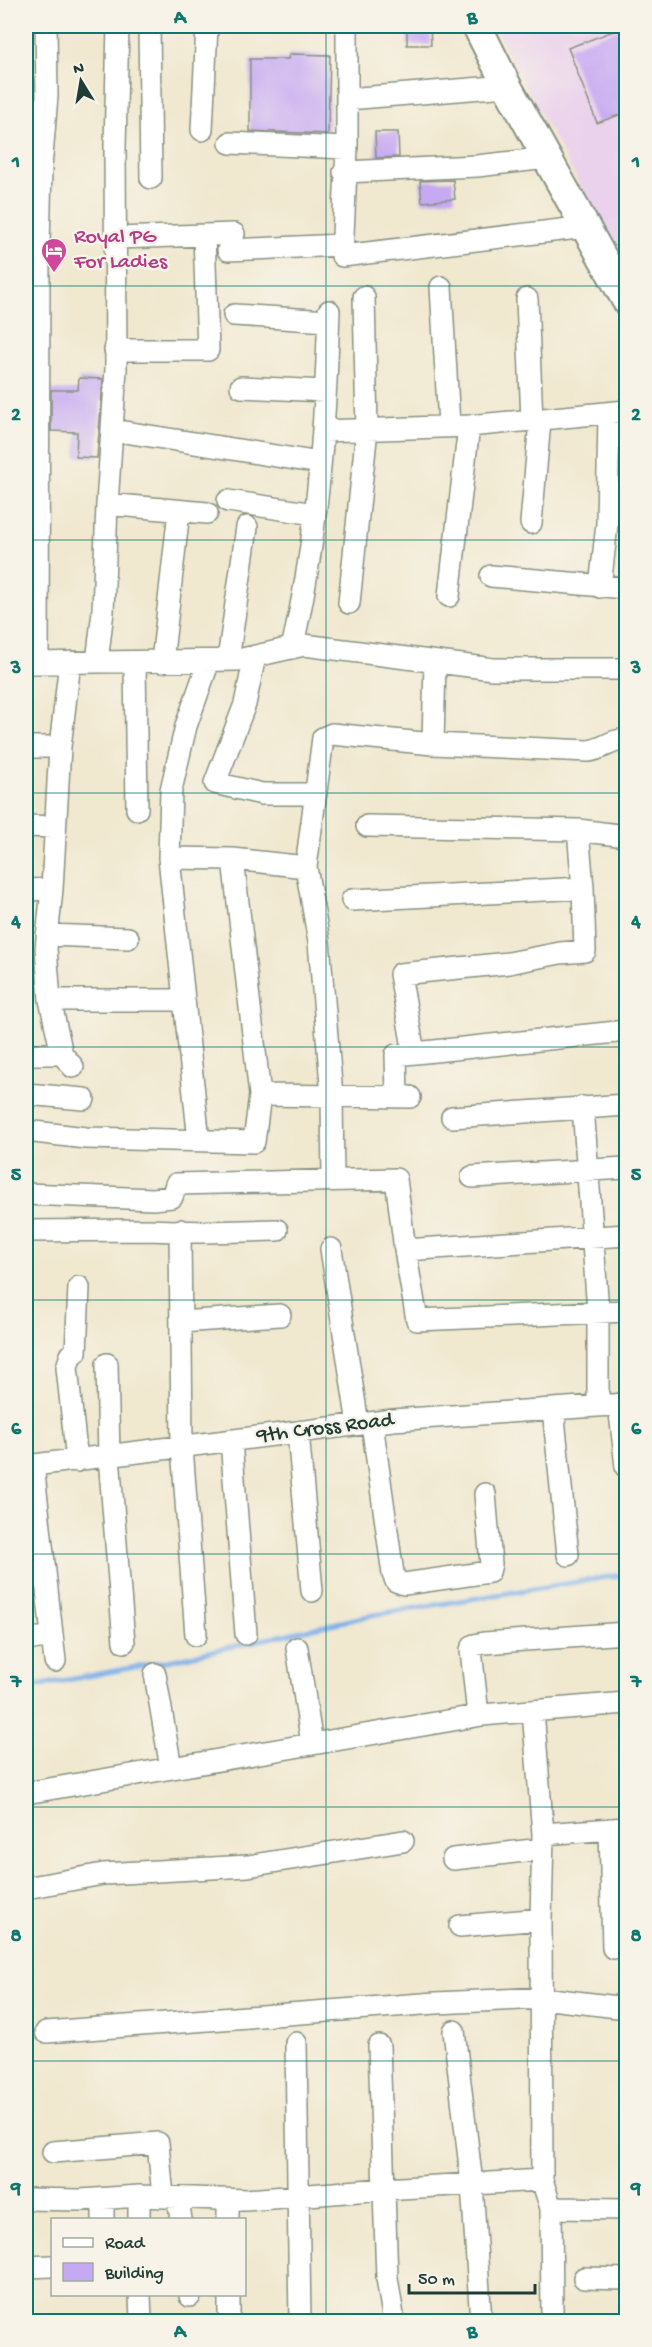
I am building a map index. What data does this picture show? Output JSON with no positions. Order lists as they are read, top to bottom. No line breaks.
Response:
{"streets":{"street":["9th Cross Road"]},"places":{"hotel":["Royal PG For Ladies"]},"legend":["Road","Building"],"scale_bar":"50 m","north":"top","grid":{"columns":["A","B"],"rows":["1","2","3","4","5","6","7","8","9"]}}
